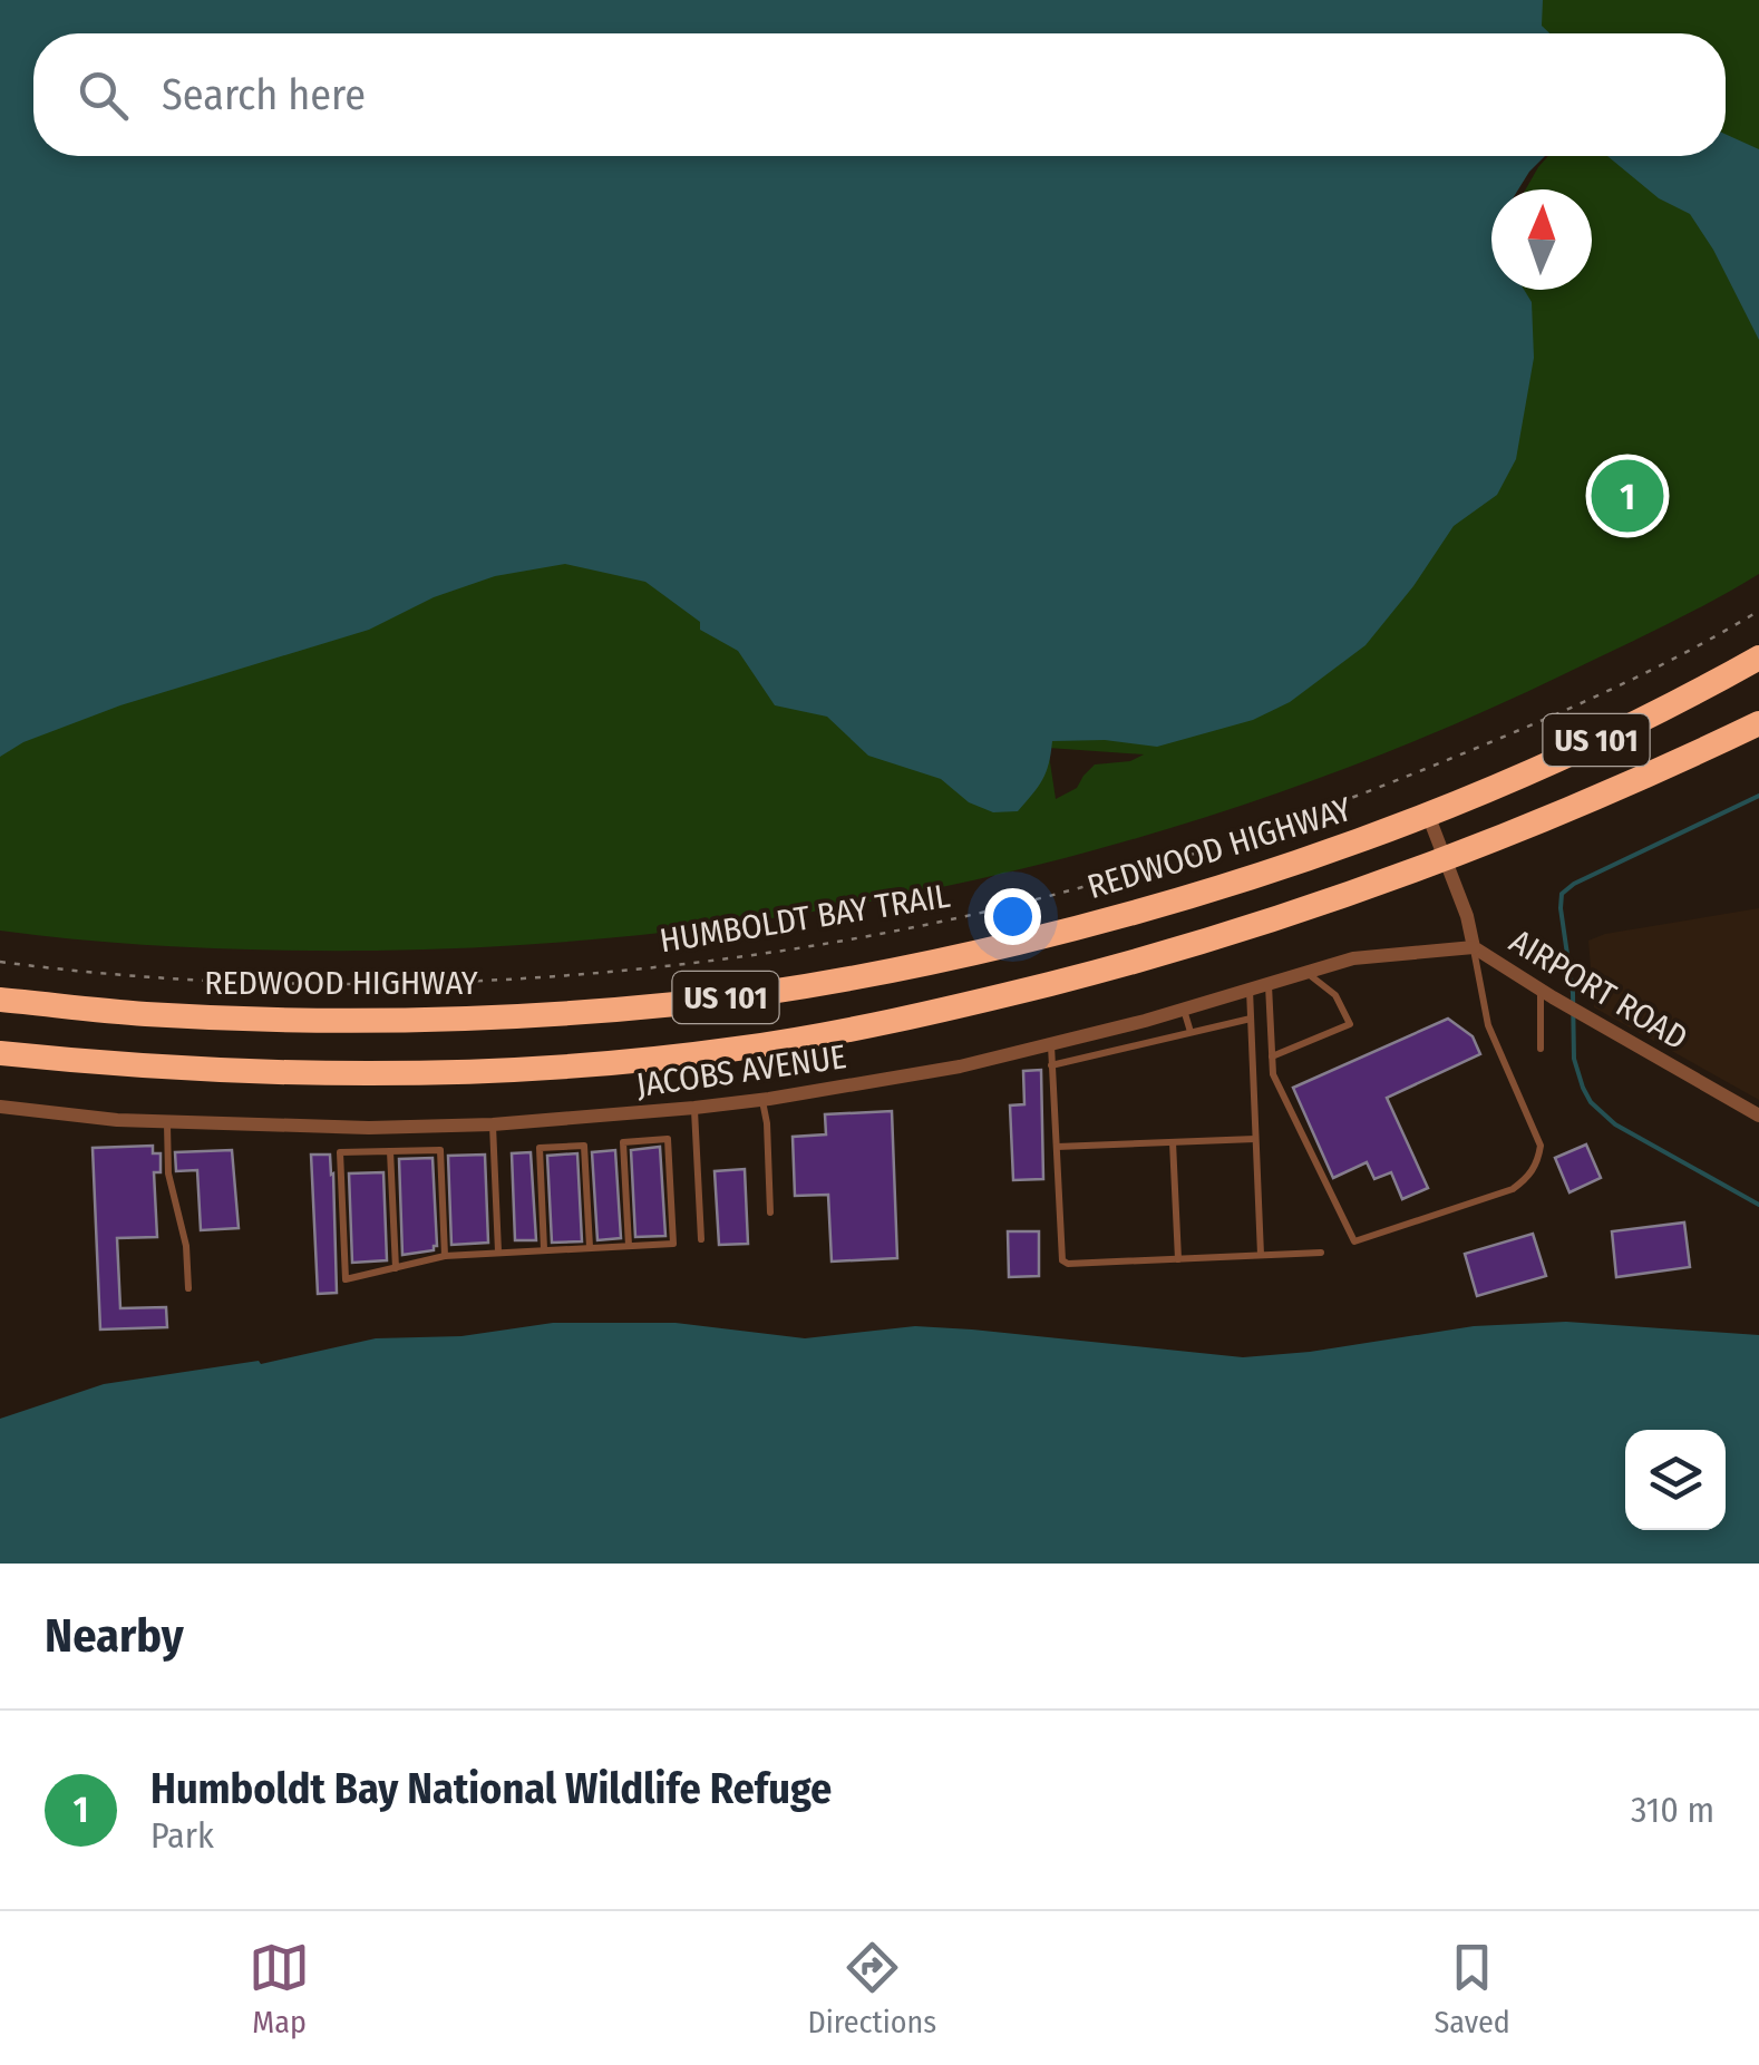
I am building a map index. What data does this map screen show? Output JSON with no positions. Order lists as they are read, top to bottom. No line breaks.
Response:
{"streets":{"highway":["US 101","REDWOOD HIGHWAY"],"street":["AIRPORT ROAD","JACOBS AVENUE"],"path":["HUMBOLDT BAY TRAIL"]},"crossings":[["US 101","AIRPORT ROAD"],["REDWOOD HIGHWAY","AIRPORT ROAD"],["AIRPORT ROAD","JACOBS AVENUE"]],"north":"top","page":{"search":"Search here","pins":"1","heading":"Nearby","list":[{"mark":"1","name":"Humboldt Bay National Wildlife Refuge","note":"Park","value":"310 m"}],"nav":["Map","Directions","Saved"]}}
